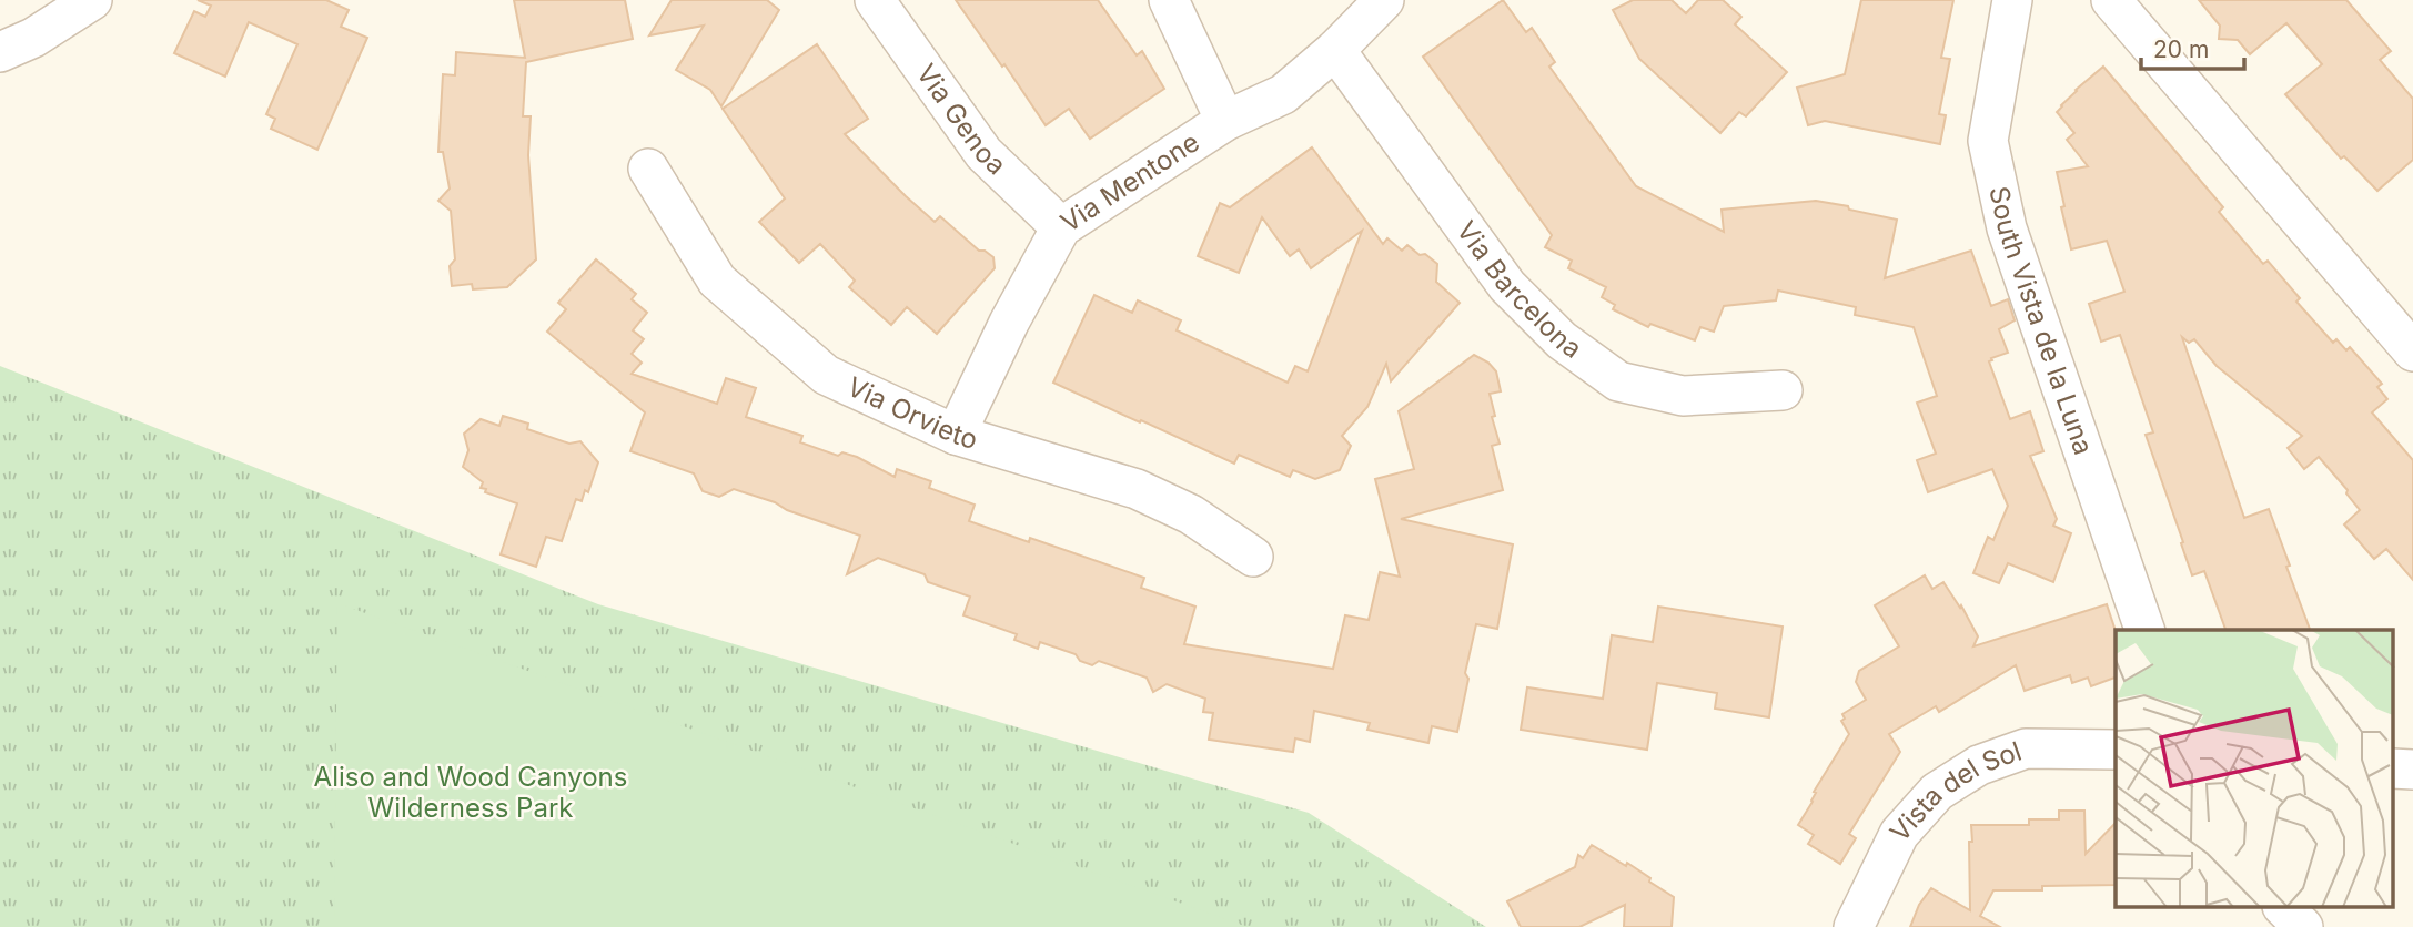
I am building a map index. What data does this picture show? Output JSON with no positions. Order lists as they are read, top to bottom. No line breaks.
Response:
{"streets":{"street":["Via Genoa","Via Mentone","Via Barcelona","South Vista de la Luna","Via Orvieto","Vista del Sol"]},"crossings":[["Via Genoa","Via Mentone"],["Via Mentone","Via Barcelona"],["Via Mentone","Via Orvieto"]],"parks":["Aliso and Wood Canyons Wilderness Park"],"scale_bar":"20 m"}
